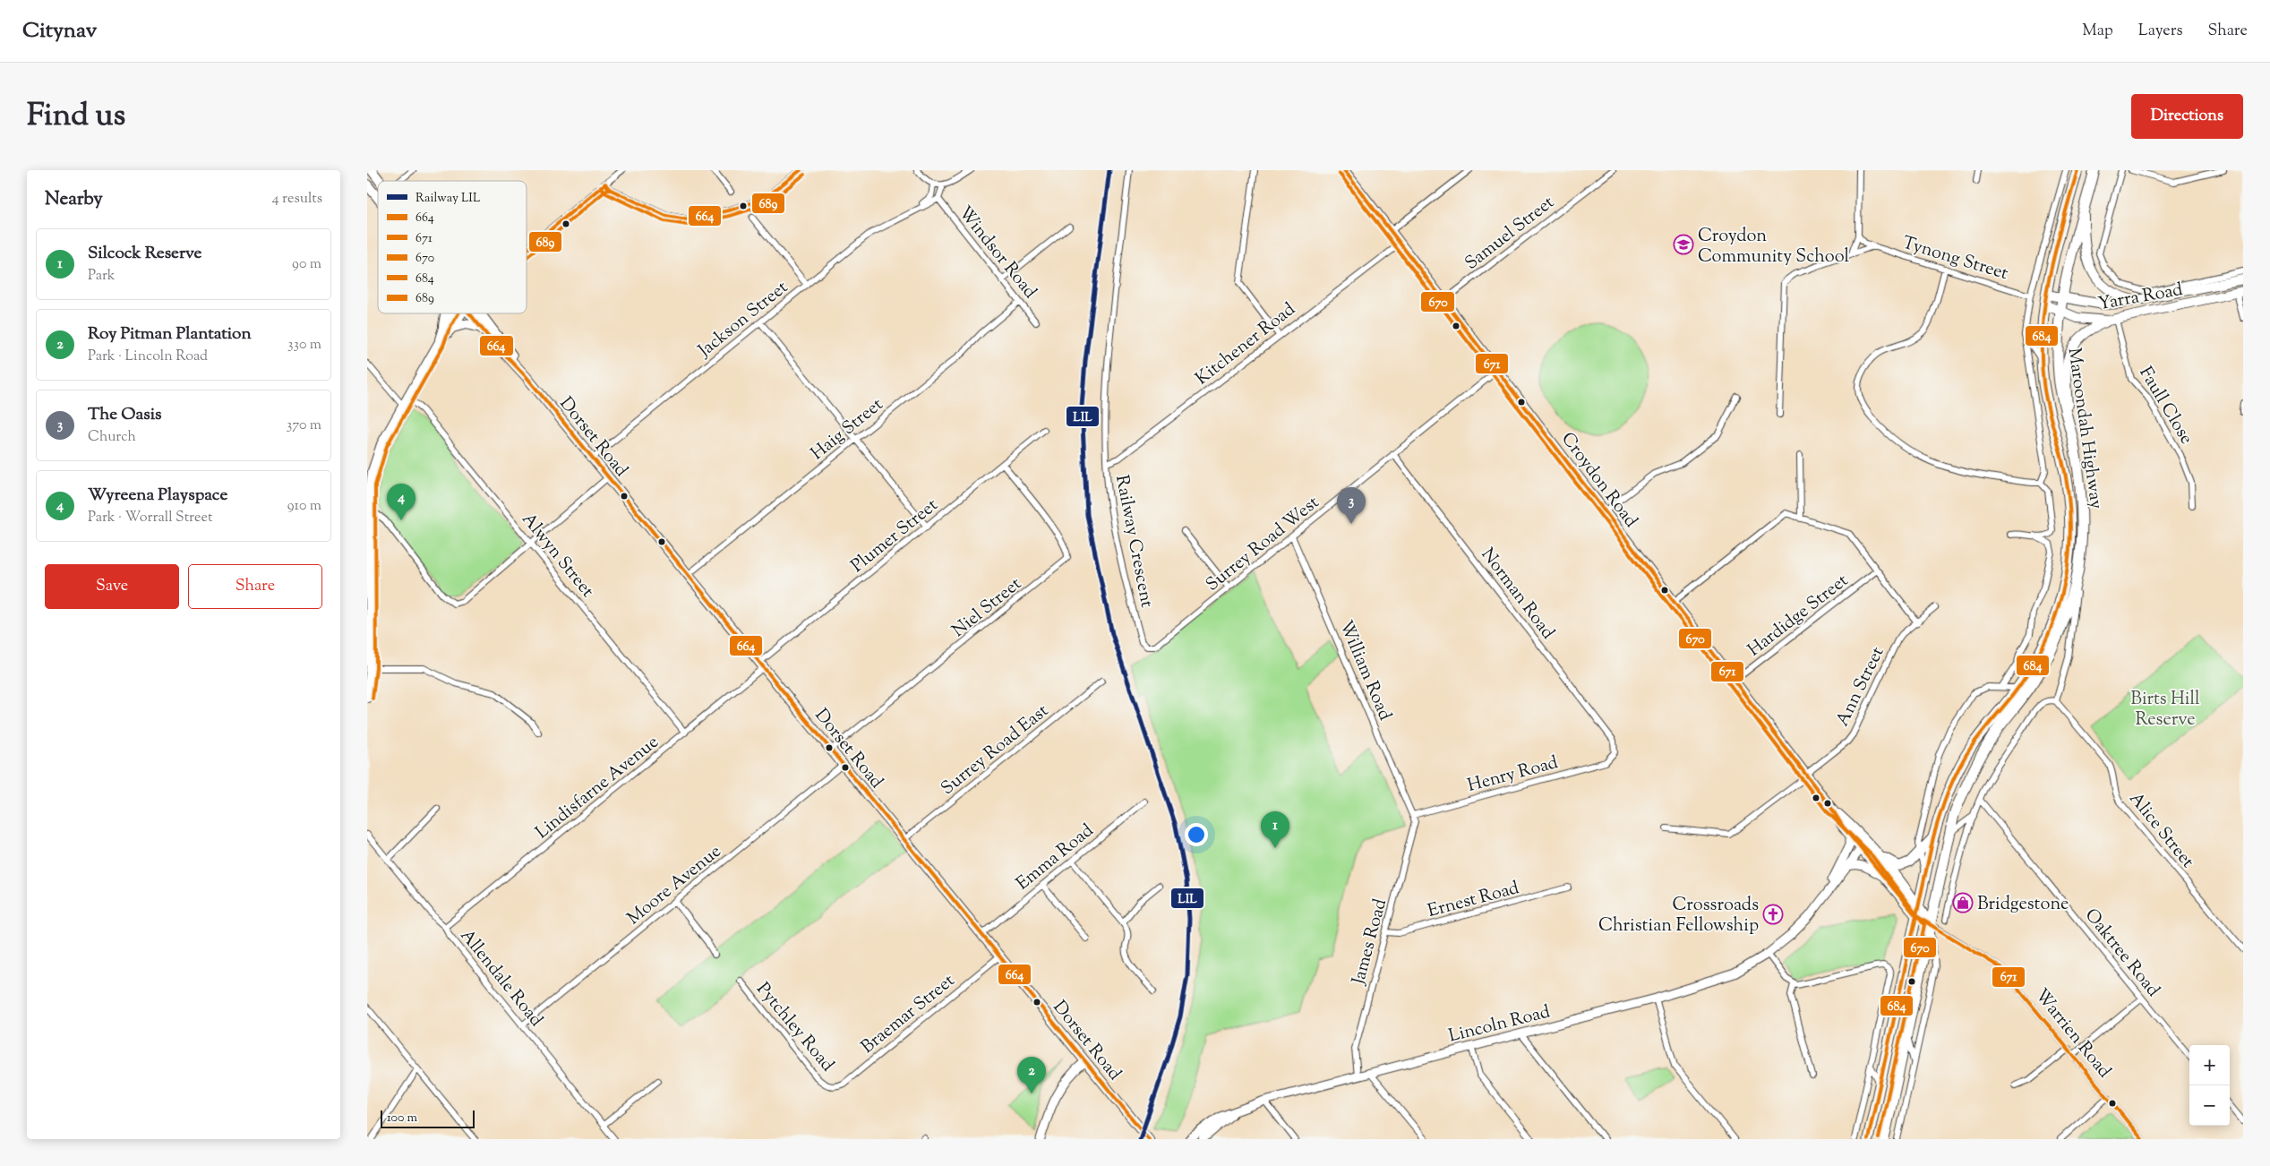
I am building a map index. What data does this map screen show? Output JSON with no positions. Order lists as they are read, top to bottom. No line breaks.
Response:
{"streets":{"highway":["Maroondah Highway"],"main road":["Yarra Road","Dorset Road","Croydon Road","Lincoln Road"],"street":["Samuel Street","Windsor Road","Tynong Street","Jackson Street","Kitchener Road","Faull Close","Haig Street","Plumer Street","Railway Crescent","Surrey Road West","Alwyn Street","Norman Road","Niel Street","Hardidge Street","William Road","Ann Street","Surrey Road East","Henry Road","Lindisfarne Avenue","Alice Street","Emma Road","Moore Avenue","Ernest Road","James Road","Oaktree Road","Allendale Road","Braemar Street","Pytchley Road","Warrien Road"]},"crossings":[["Samuel Street","Croydon Road"],["Windsor Road","Jackson Street"],["Windsor Road","Haig Street"],["Yarra Road","Faull Close"],["Yarra Road","Maroondah Highway"],["Jackson Street","Dorset Road"],["Kitchener Road","Croydon Road"],["Kitchener Road","Railway Crescent"],["Haig Street","Dorset Road"],["Maroondah Highway","Croydon Road"],["Maroondah Highway","Warrien Road"],["Dorset Road","Plumer Street"],["Dorset Road","Niel Street"],["Dorset Road","Surrey Road East"],["Dorset Road","Lindisfarne Avenue"],["Dorset Road","Emma Road"],["Dorset Road","Moore Avenue"],["Dorset Road","Braemar Street"],["Croydon Road","Surrey Road West"],["Croydon Road","Hardidge Street"],["Croydon Road","Ann Street"],["Croydon Road","Lincoln Road"],["Croydon Road","Warrien Road"],["Plumer Street","Niel Street"],["Plumer Street","Lindisfarne Avenue"],["Railway Crescent","Surrey Road West"],["Surrey Road West","Norman Road"],["Surrey Road West","William Road"],["Alwyn Street","Lindisfarne Avenue"],["Norman Road","Henry Road"],["William Road","Henry Road"],["William Road","James Road"],["Henry Road","James Road"],["Lindisfarne Avenue","Allendale Road"],["Moore Avenue","Allendale Road"],["Ernest Road","James Road"],["James Road","Lincoln Road"],["Braemar Street","Pytchley Road"]],"parks":["Birts Hill Reserve"],"places":{"school or university":["Croydon Community School"],"shop":["Bridgestone"],"church":["Crossroads Christian Fellowship"]},"lines":["rail line LIL","transit line 664","transit line 671","transit line 684","transit line 670","transit line 689"],"legend":["Railway LIL","664","671","670","684","689"],"scale_bar":"100 m","page":{"header":"Citynav","nav":["Map","Layers","Share"],"title":"Find us","buttons":["Directions",["Save","Share"]],"heading":["Nearby","4 results"],"list":[{"mark":"1","name":"Silcock Reserve","note":"Park","value":"90 m"},{"mark":"2","name":"Roy Pitman Plantation","note":"Park · Lincoln Road","value":"330 m"},{"mark":"3","name":"The Oasis","note":"Church","value":"370 m"},{"mark":"4","name":"Wyreena Playspace","note":"Park · Worrall Street","value":"910 m"}],"pins":["4","3","1","2"],"map_buttons":["+","−"],"scale":"100 m"}}
